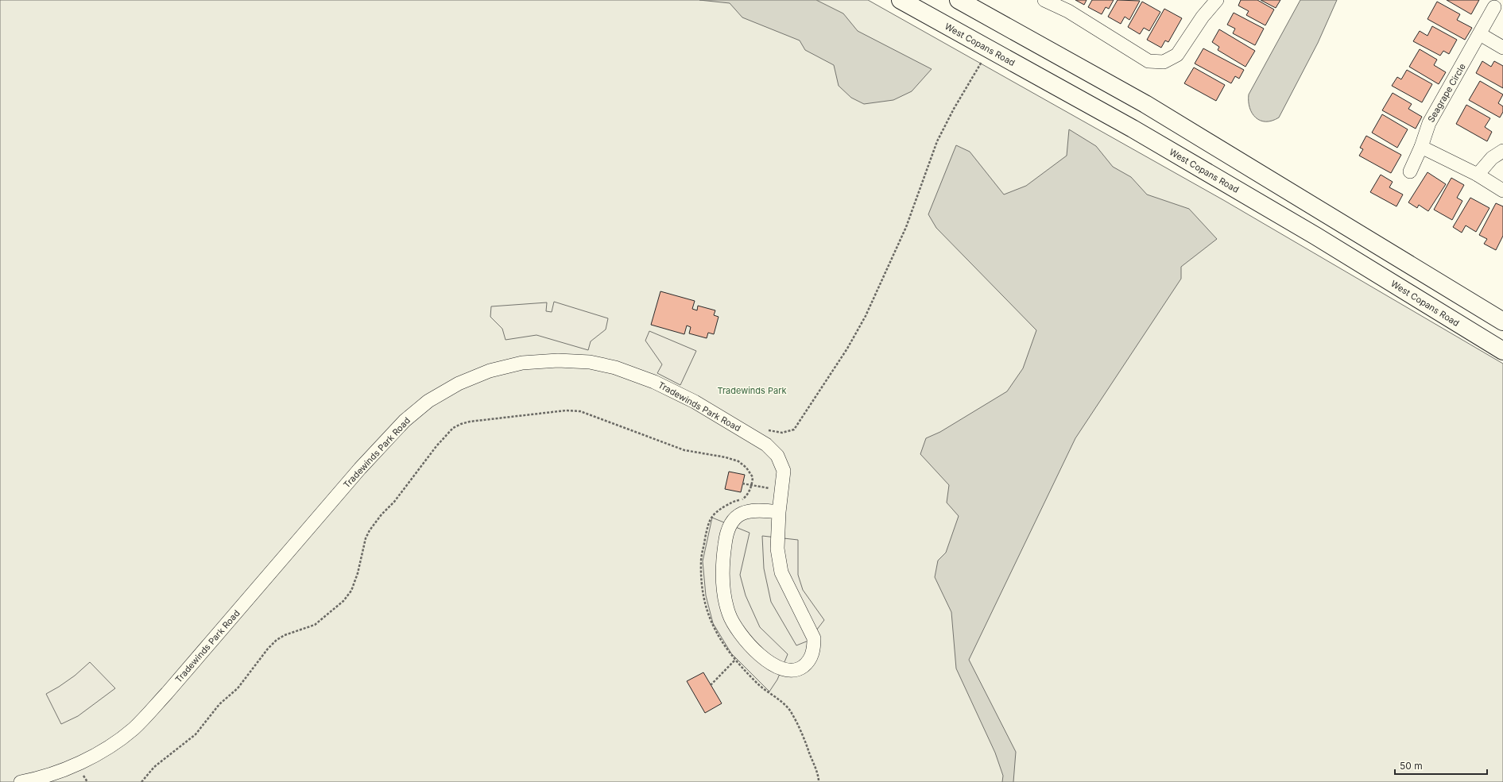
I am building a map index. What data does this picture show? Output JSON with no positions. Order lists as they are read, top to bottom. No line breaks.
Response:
{"streets":{"main road":["West Copans Road"],"street":["Seagrape Circle","Tradewinds Park Road"]},"parks":["Tradewinds Park"],"scale_bar":"50 m"}
